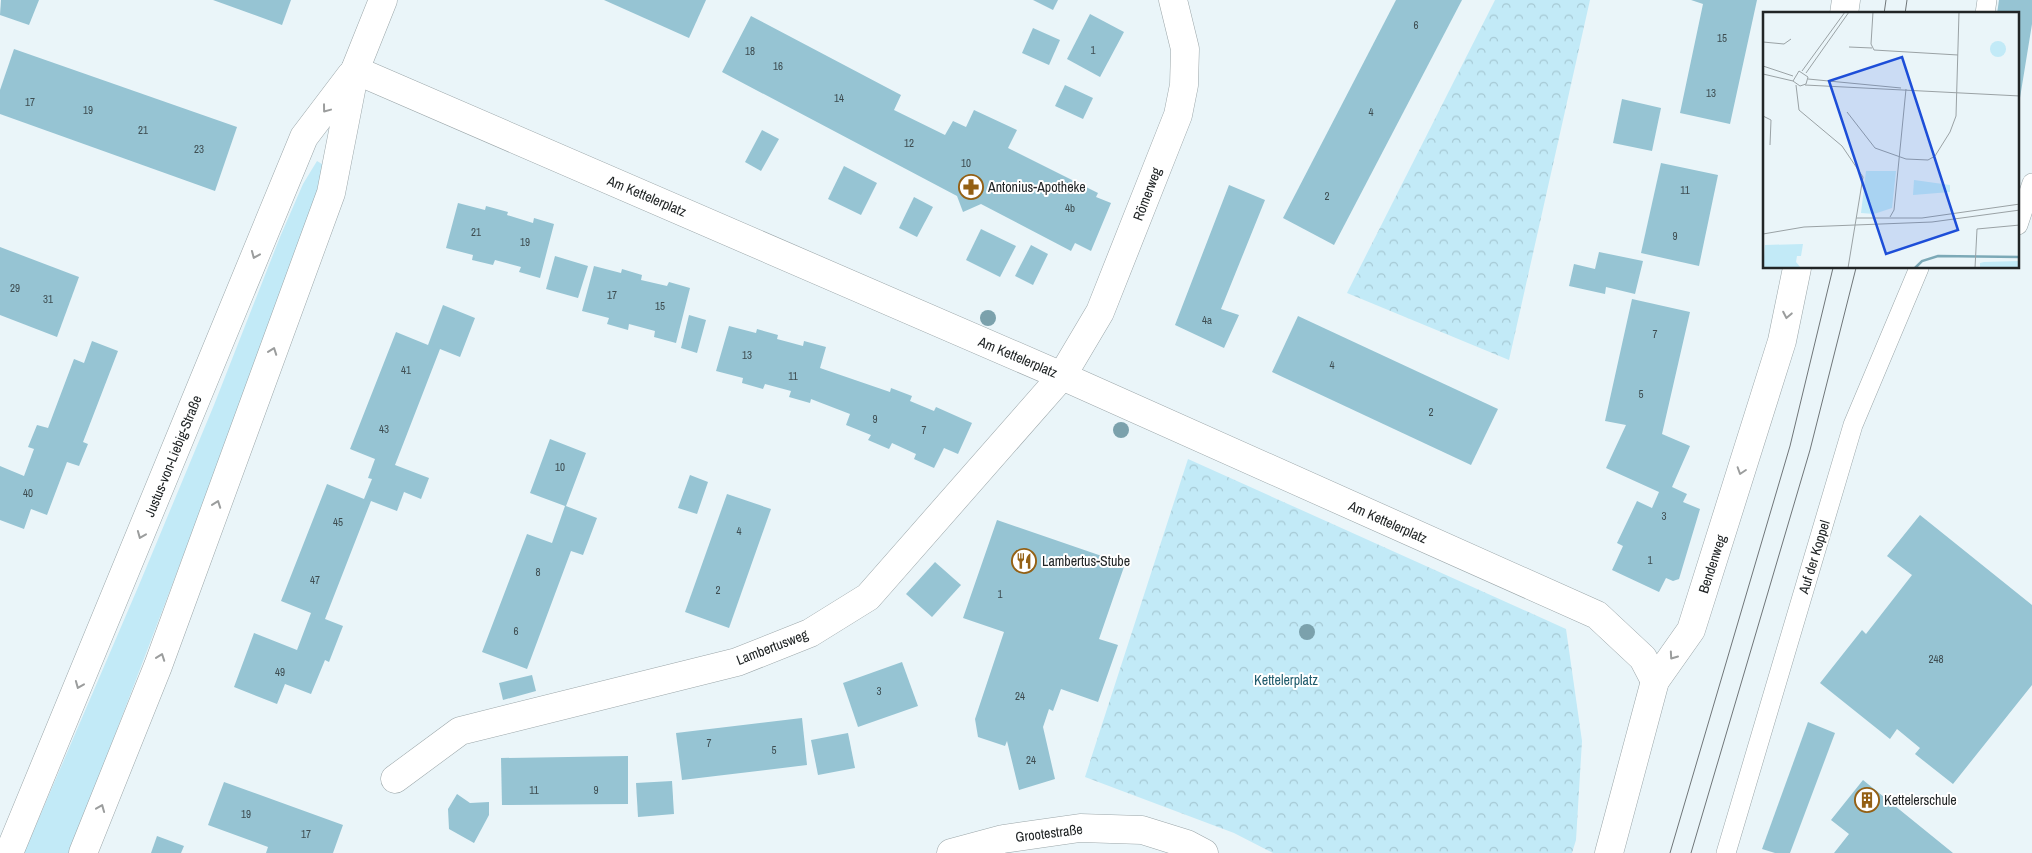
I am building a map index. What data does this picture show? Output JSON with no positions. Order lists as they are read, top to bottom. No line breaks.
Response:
{"streets":{"street":["Römerweg","Am Kettelerplatz","Justus-von-Liebig-Straße","Bendenweg","Lambertusweg","Grootestraße"],"lane":["Auf der Koppel"]},"crossings":[["Römerweg","Am Kettelerplatz"],["Römerweg","Lambertusweg"],["Am Kettelerplatz","Justus-von-Liebig-Straße"],["Am Kettelerplatz","Bendenweg"],["Am Kettelerplatz","Lambertusweg"]],"one_way":["Bendenweg"],"parks":["Kettelerplatz"],"places":{"pharmacy":["Antonius-Apotheke"],"restaurant":["Lambertus-Stube"],"building":["Kettelerschule"]},"house_numbers":["6","15","1","18","16","13","14","17","19","4","21","12","23","10","11","2","4b","21","9","19","29","17","31","15","4a","7","13","4","41","11","5","2","9","43","7","10","40","3","45","4","1","8","47","2","1","6","248","49","3","24","7","5","24","11","9","19","17"]}
